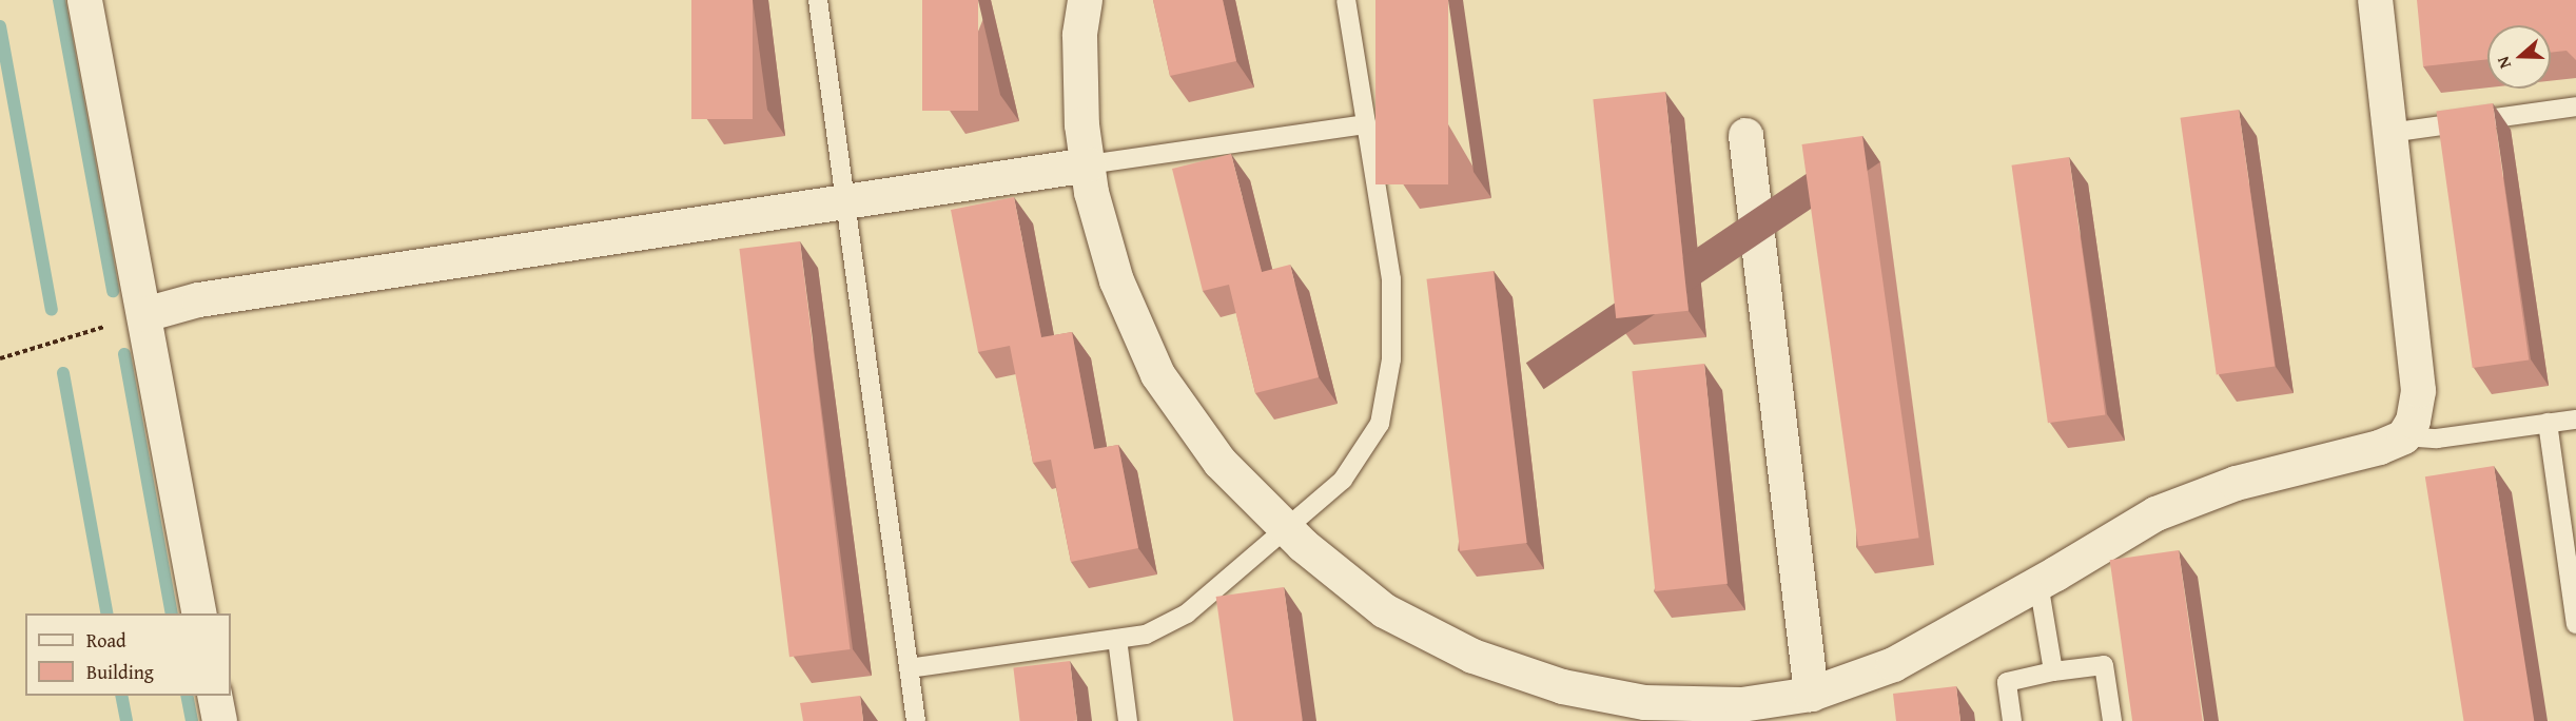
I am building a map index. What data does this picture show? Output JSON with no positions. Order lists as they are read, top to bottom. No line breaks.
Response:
{"legend":["Road","Building"],"north":"left"}
